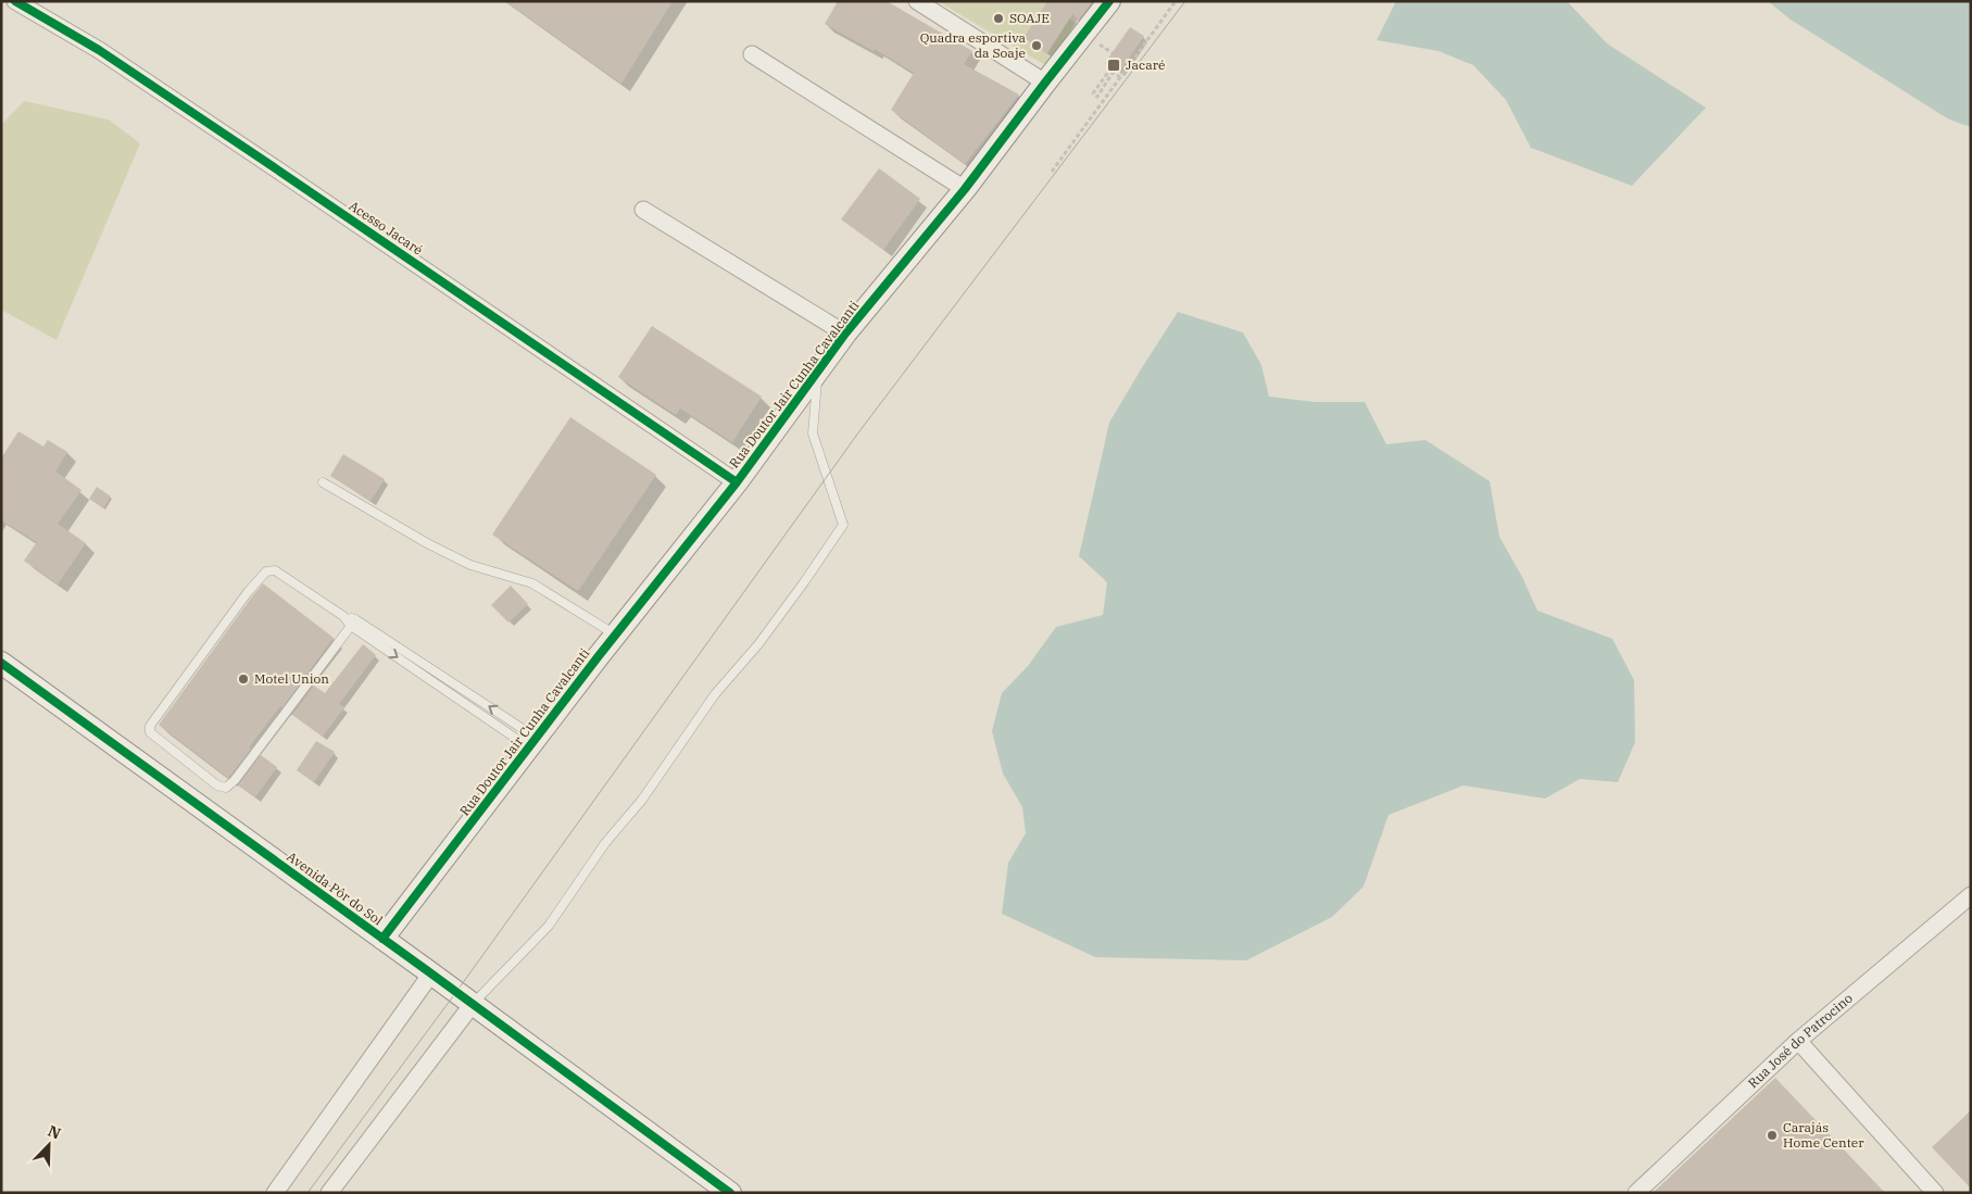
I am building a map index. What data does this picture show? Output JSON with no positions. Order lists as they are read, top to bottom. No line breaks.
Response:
{"streets":{"street":["Acesso Jacaré","Rua Doutor Jair Cunha Cavalcanti","Avenida Pôr do Sol","Rua José do Patrocino"]},"crossings":[["Acesso Jacaré","Rua Doutor Jair Cunha Cavalcanti"],["Rua Doutor Jair Cunha Cavalcanti","Avenida Pôr do Sol"]],"places":{"other":["SOAJE","Quadra esportiva da Soaje","Motel Union","Carajás Home Center"],"transit":["Jacaré"]},"north":"top right"}
